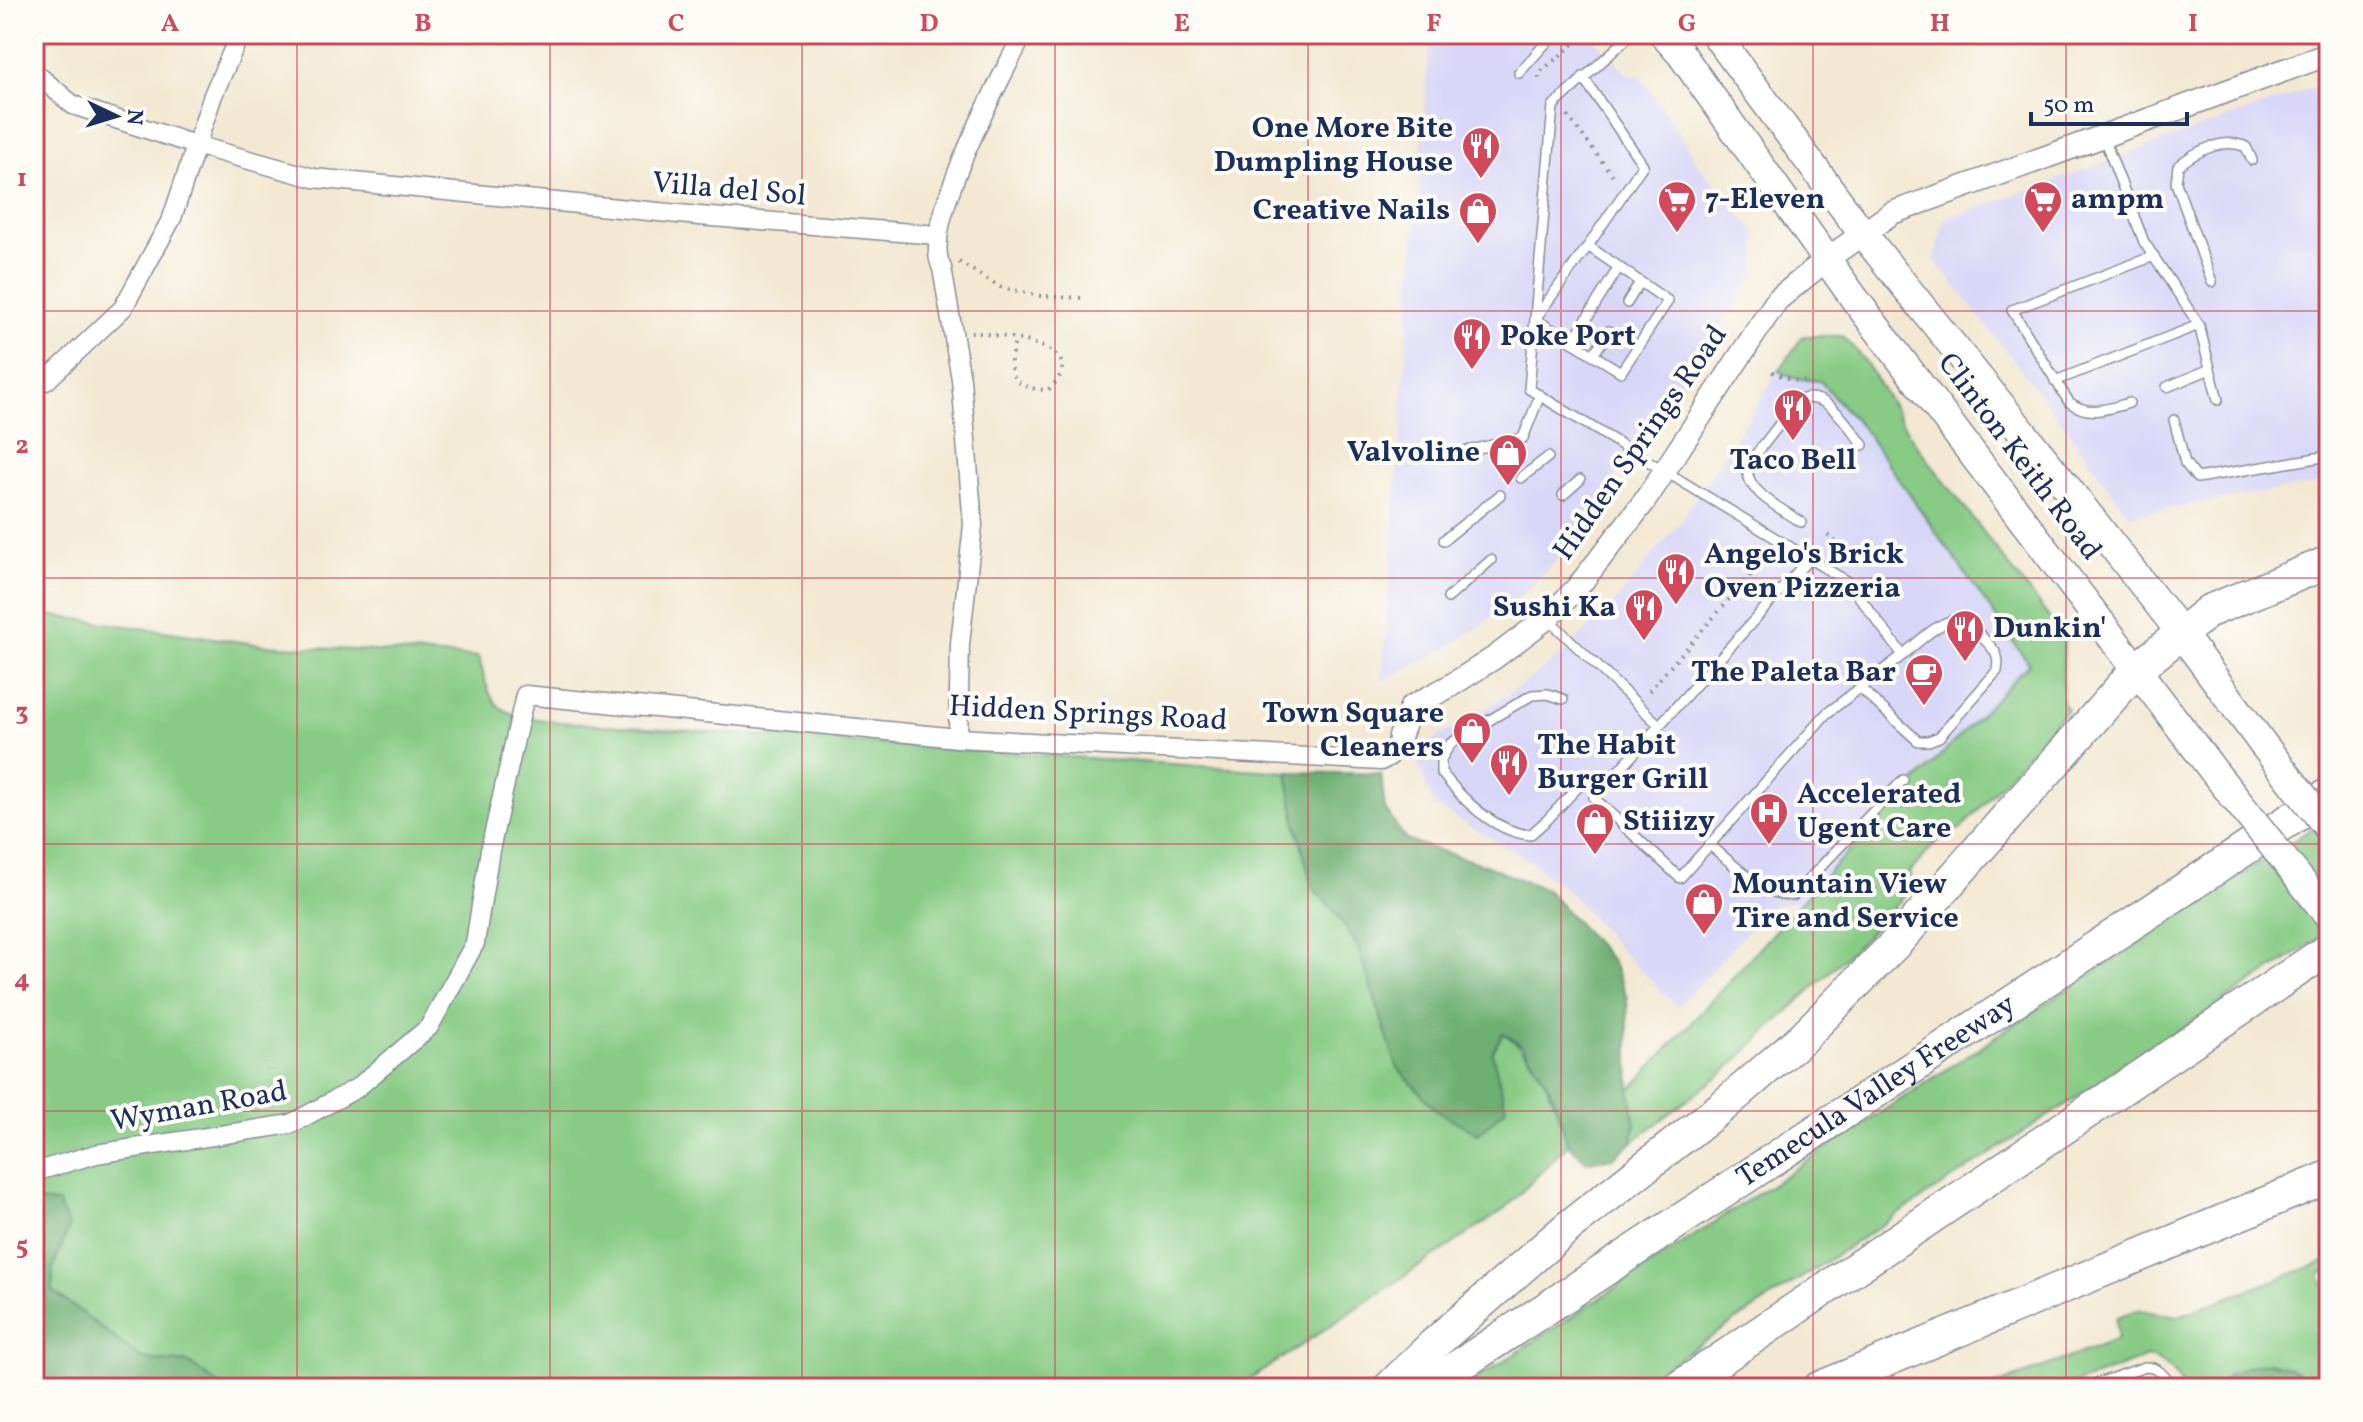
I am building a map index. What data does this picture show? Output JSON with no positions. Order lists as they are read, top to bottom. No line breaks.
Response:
{"streets":{"highway":["Temecula Valley Freeway"],"main road":["Clinton Keith Road"],"street":["Villa del Sol","Hidden Springs Road","Wyman Road"]},"crossings":[["Hidden Springs Road","Clinton Keith Road"],["Hidden Springs Road","Wyman Road"]],"places":{"restaurant":["One More Bite Dumpling House","Poke Port","Taco Bell","Angelo's Brick Oven Pizzeria","Sushi Ka","Dunkin'","The Habit Burger Grill"],"supermarket":["7-Eleven","ampm"],"shop":["Creative Nails","Valvoline","Town Square Cleaners","Stiiizy","Mountain View Tire and Service"],"cafe":["The Paleta Bar"],"hospital":["Accelerated Ugent Care"]},"scale_bar":"50 m","north":"right","grid":{"columns":["A","B","C","D","E","F","G","H","I"],"rows":["1","2","3","4","5"]}}
